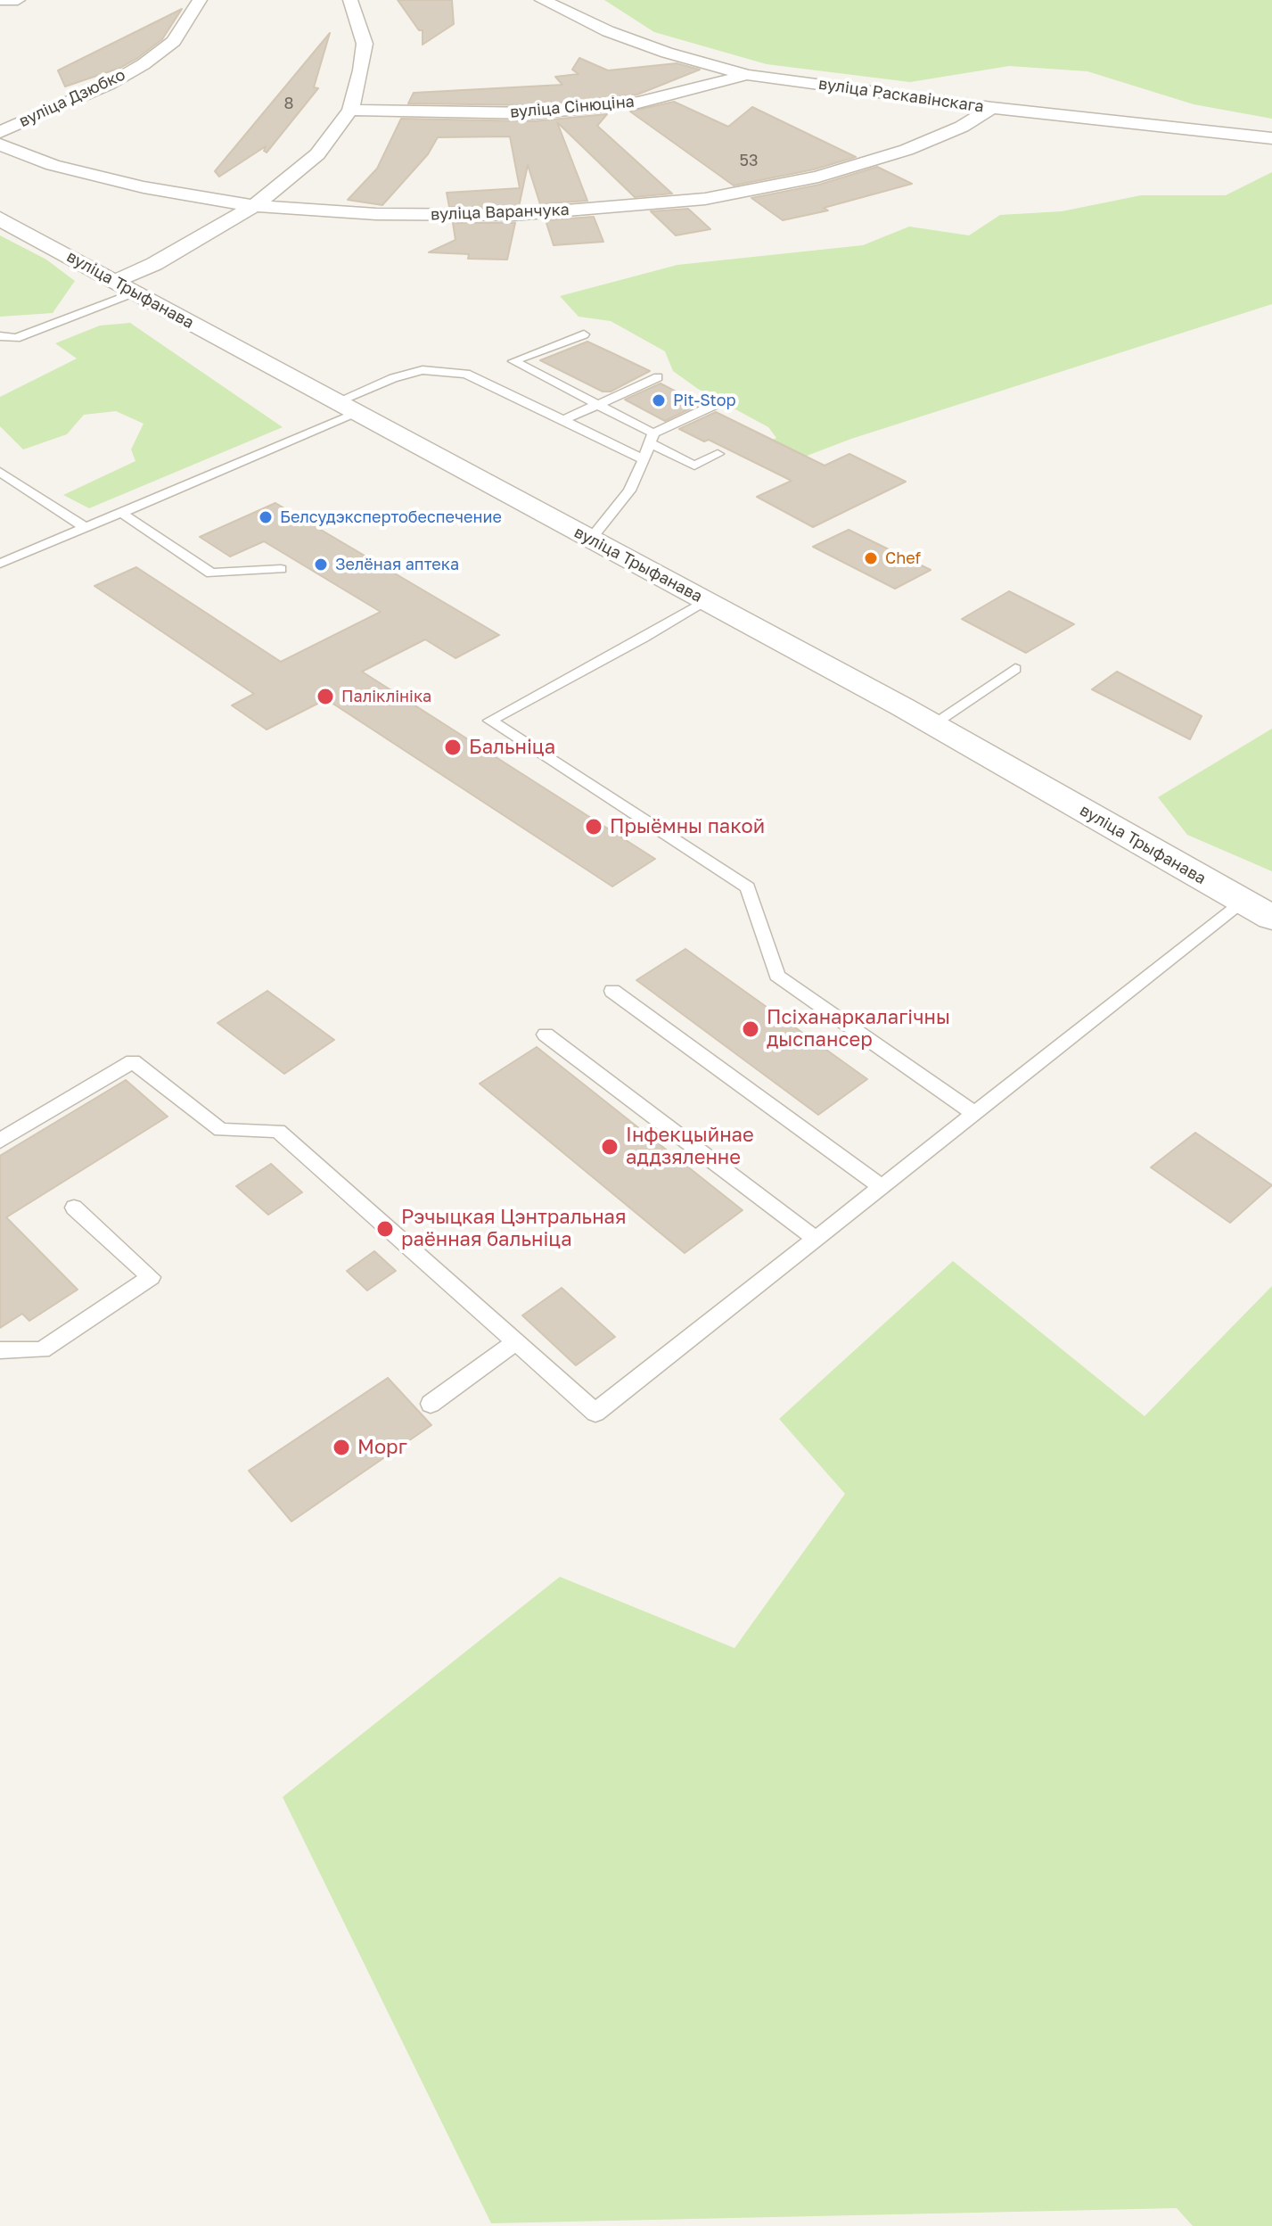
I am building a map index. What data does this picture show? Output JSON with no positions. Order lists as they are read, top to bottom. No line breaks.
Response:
{"streets":{"street":["вуліца Раскавінскага","вуліца Дзюбко","вуліца Сінюціна","вуліца Варанчука","вуліца Трыфанава"]},"crossings":[["вуліца Раскавінскага","вуліца Сінюціна"],["вуліца Раскавінскага","вуліца Варанчука"]],"places":["Pit-Stop","Белсудэкспертобеспечение","Chef","Зелёная аптека","Паліклініка","Бальніца","Прыёмны пакой","Псіханаркалагічны дыспансер","Інфекцыйнае аддзяленне","Рэчыцкая Цэнтральная раённая бальніца","Морг"],"house_numbers":["8","53"]}
